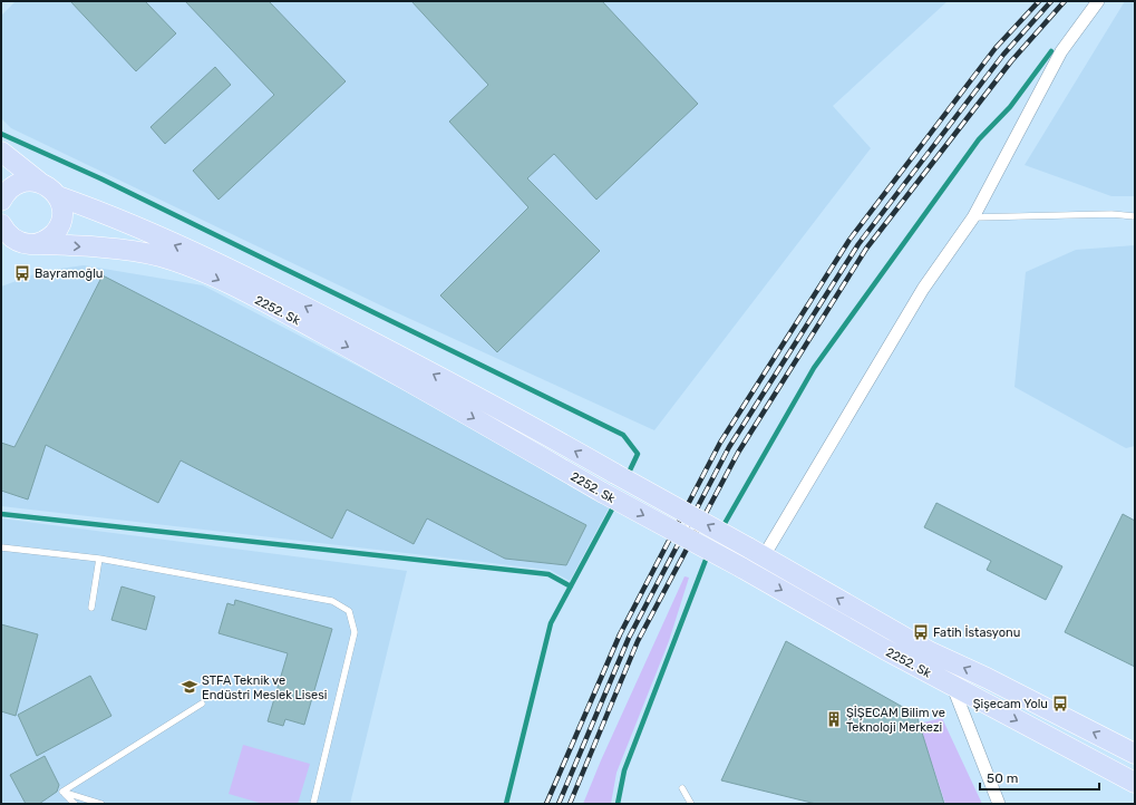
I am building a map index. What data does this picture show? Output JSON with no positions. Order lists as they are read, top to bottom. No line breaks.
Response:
{"streets":{"main road":["2252. Sk"]},"places":{"bus stop":["Bayramoğlu","Fatih İstasyonu","Şişecam Yolu"],"school or university":["STFA Teknik ve Endüstri Meslek Lisesi"],"building":["ŞİŞECAM Bilim ve Teknoloji Merkezi"]},"scale_bar":"50 m"}
